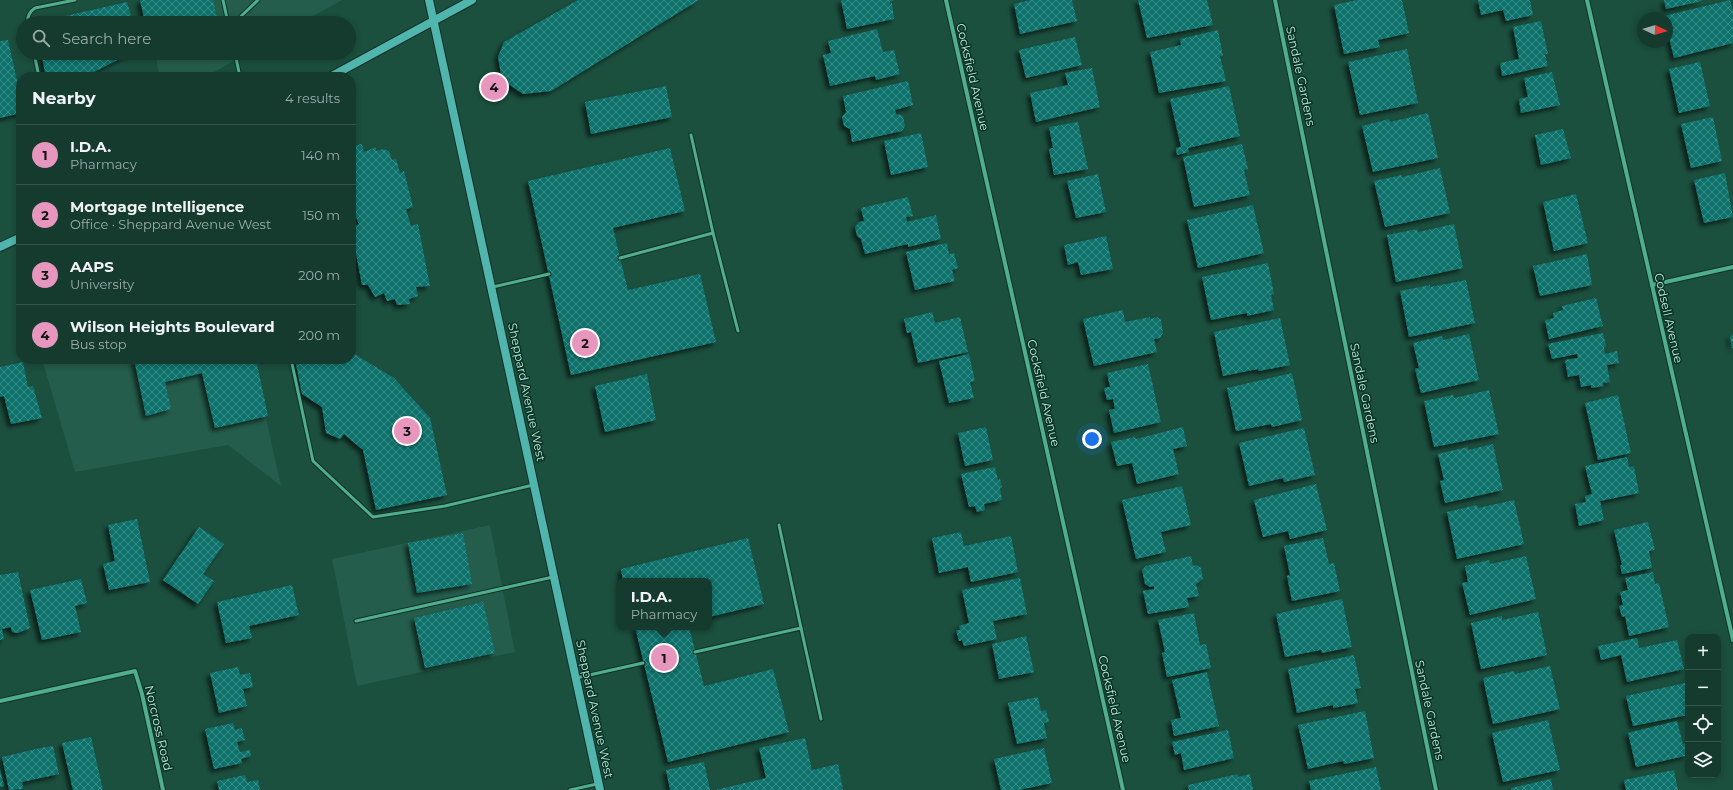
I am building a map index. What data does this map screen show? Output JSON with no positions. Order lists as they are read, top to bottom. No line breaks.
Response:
{"streets":{"main road":["Sheppard Avenue West"],"street":["Sandale Gardens","Cocksfield Avenue","Codsell Avenue","Norcross Road"]},"north":"right","page":{"search":"Search here","pins":["4","2","3","1"],"heading":["Nearby","4 results"],"list":[{"mark":"1","name":"I.D.A.","note":"Pharmacy","value":"140 m"},{"mark":"2","name":"Mortgage Intelligence","note":"Office · Sheppard Avenue West","value":"150 m"},{"mark":"3","name":"AAPS","note":"University","value":"200 m"},{"mark":"4","name":"Wilson Heights Boulevard","note":"Bus stop","value":"200 m"}],"popup":["I.D.A.","Pharmacy"],"map_buttons":["+","−"]}}
